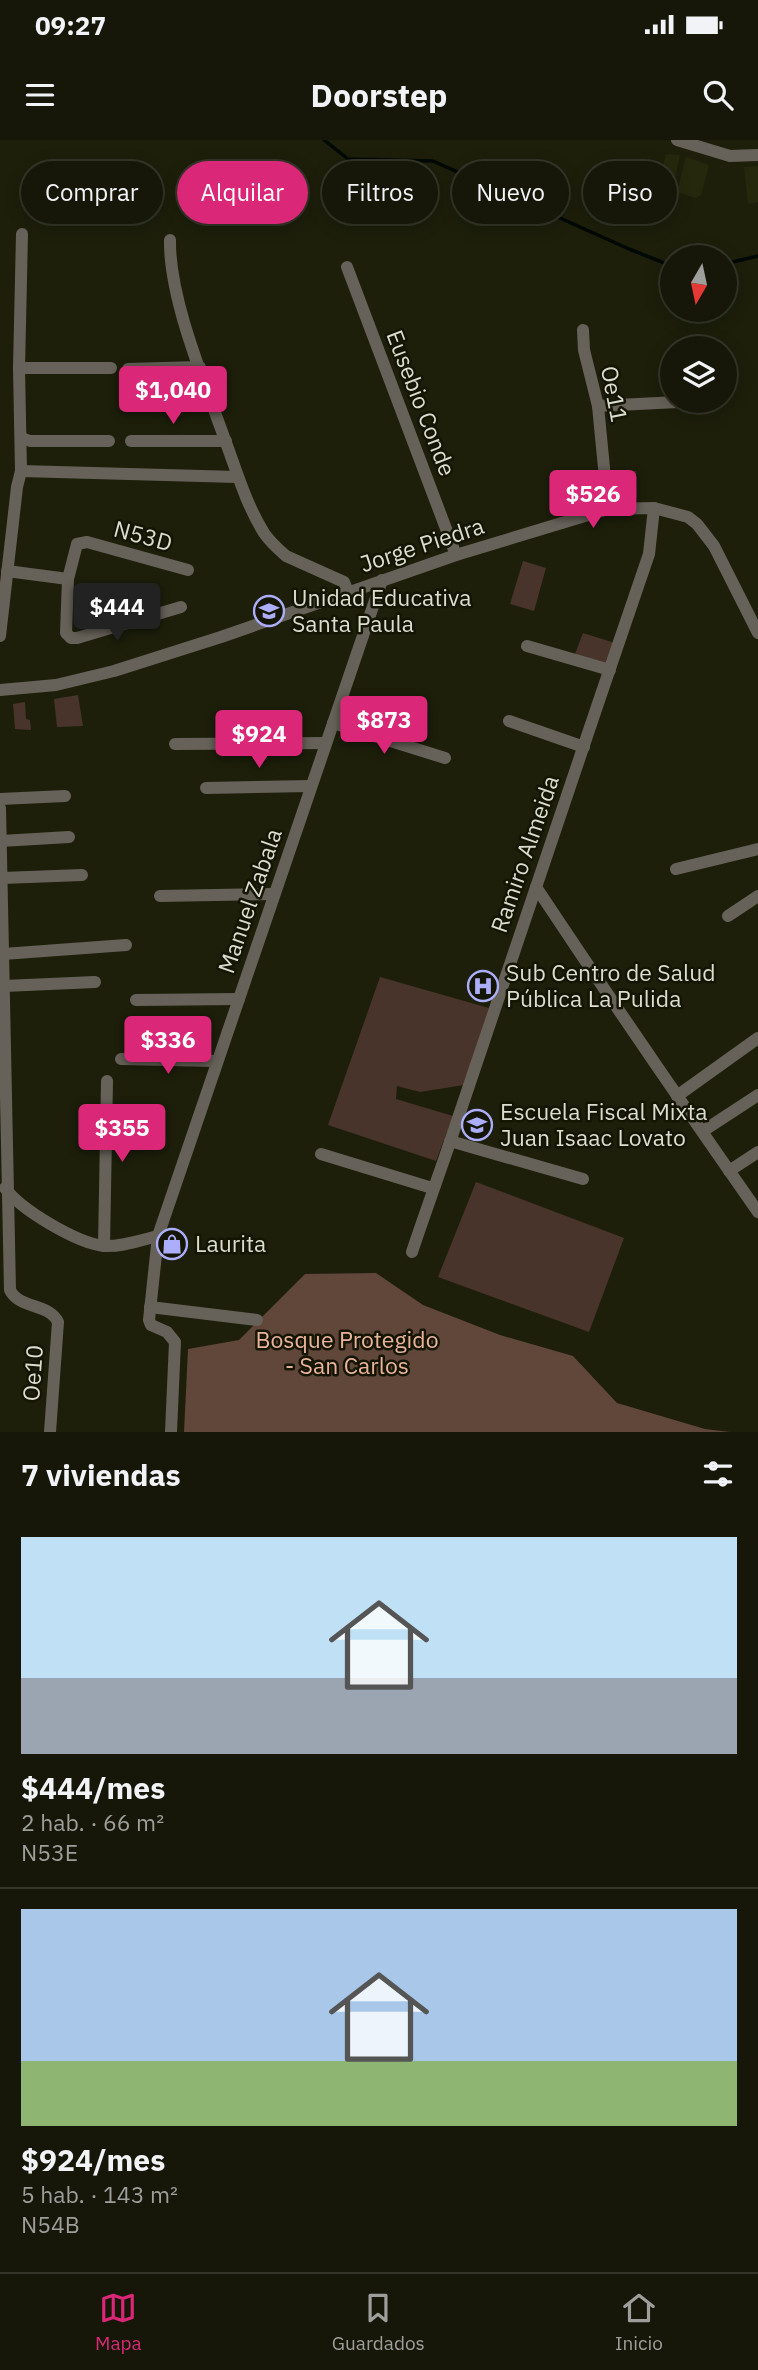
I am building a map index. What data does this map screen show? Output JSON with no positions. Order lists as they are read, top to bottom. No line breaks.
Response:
{"streets":{"street":["Oe11","Eusebio Conde","N53D","Jorge Piedra","Ramiro Almeida","Manuel Zabala","Oe10"]},"crossings":[["Oe11","Jorge Piedra"],["Eusebio Conde","Jorge Piedra"],["Jorge Piedra","Ramiro Almeida"],["Jorge Piedra","Manuel Zabala"]],"parks":["Bosque Protegido - San Carlos"],"places":{"school or university":["Unidad Educativa Santa Paula","Escuela Fiscal Mixta Juan Isaac Lovato"],"hospital":["Sub Centro de Salud Pública La Pulida"],"shop":["Laurita"]},"north":"bottom","page":{"status":"09:27","header":"Doorstep","chip":["Comprar","Alquilar","Filtros","Nuevo","Piso"],"price":["$1,040","$526","$444","$873","$924","$336","$355"],"heading":"7 viviendas","list":[{"name":"$444/mes","note":"2 hab. · 66 m² · N53E"},{"name":"$924/mes","note":"5 hab. · 143 m² · N54B"}],"tabs":["Mapa","Guardados","Inicio"]}}
